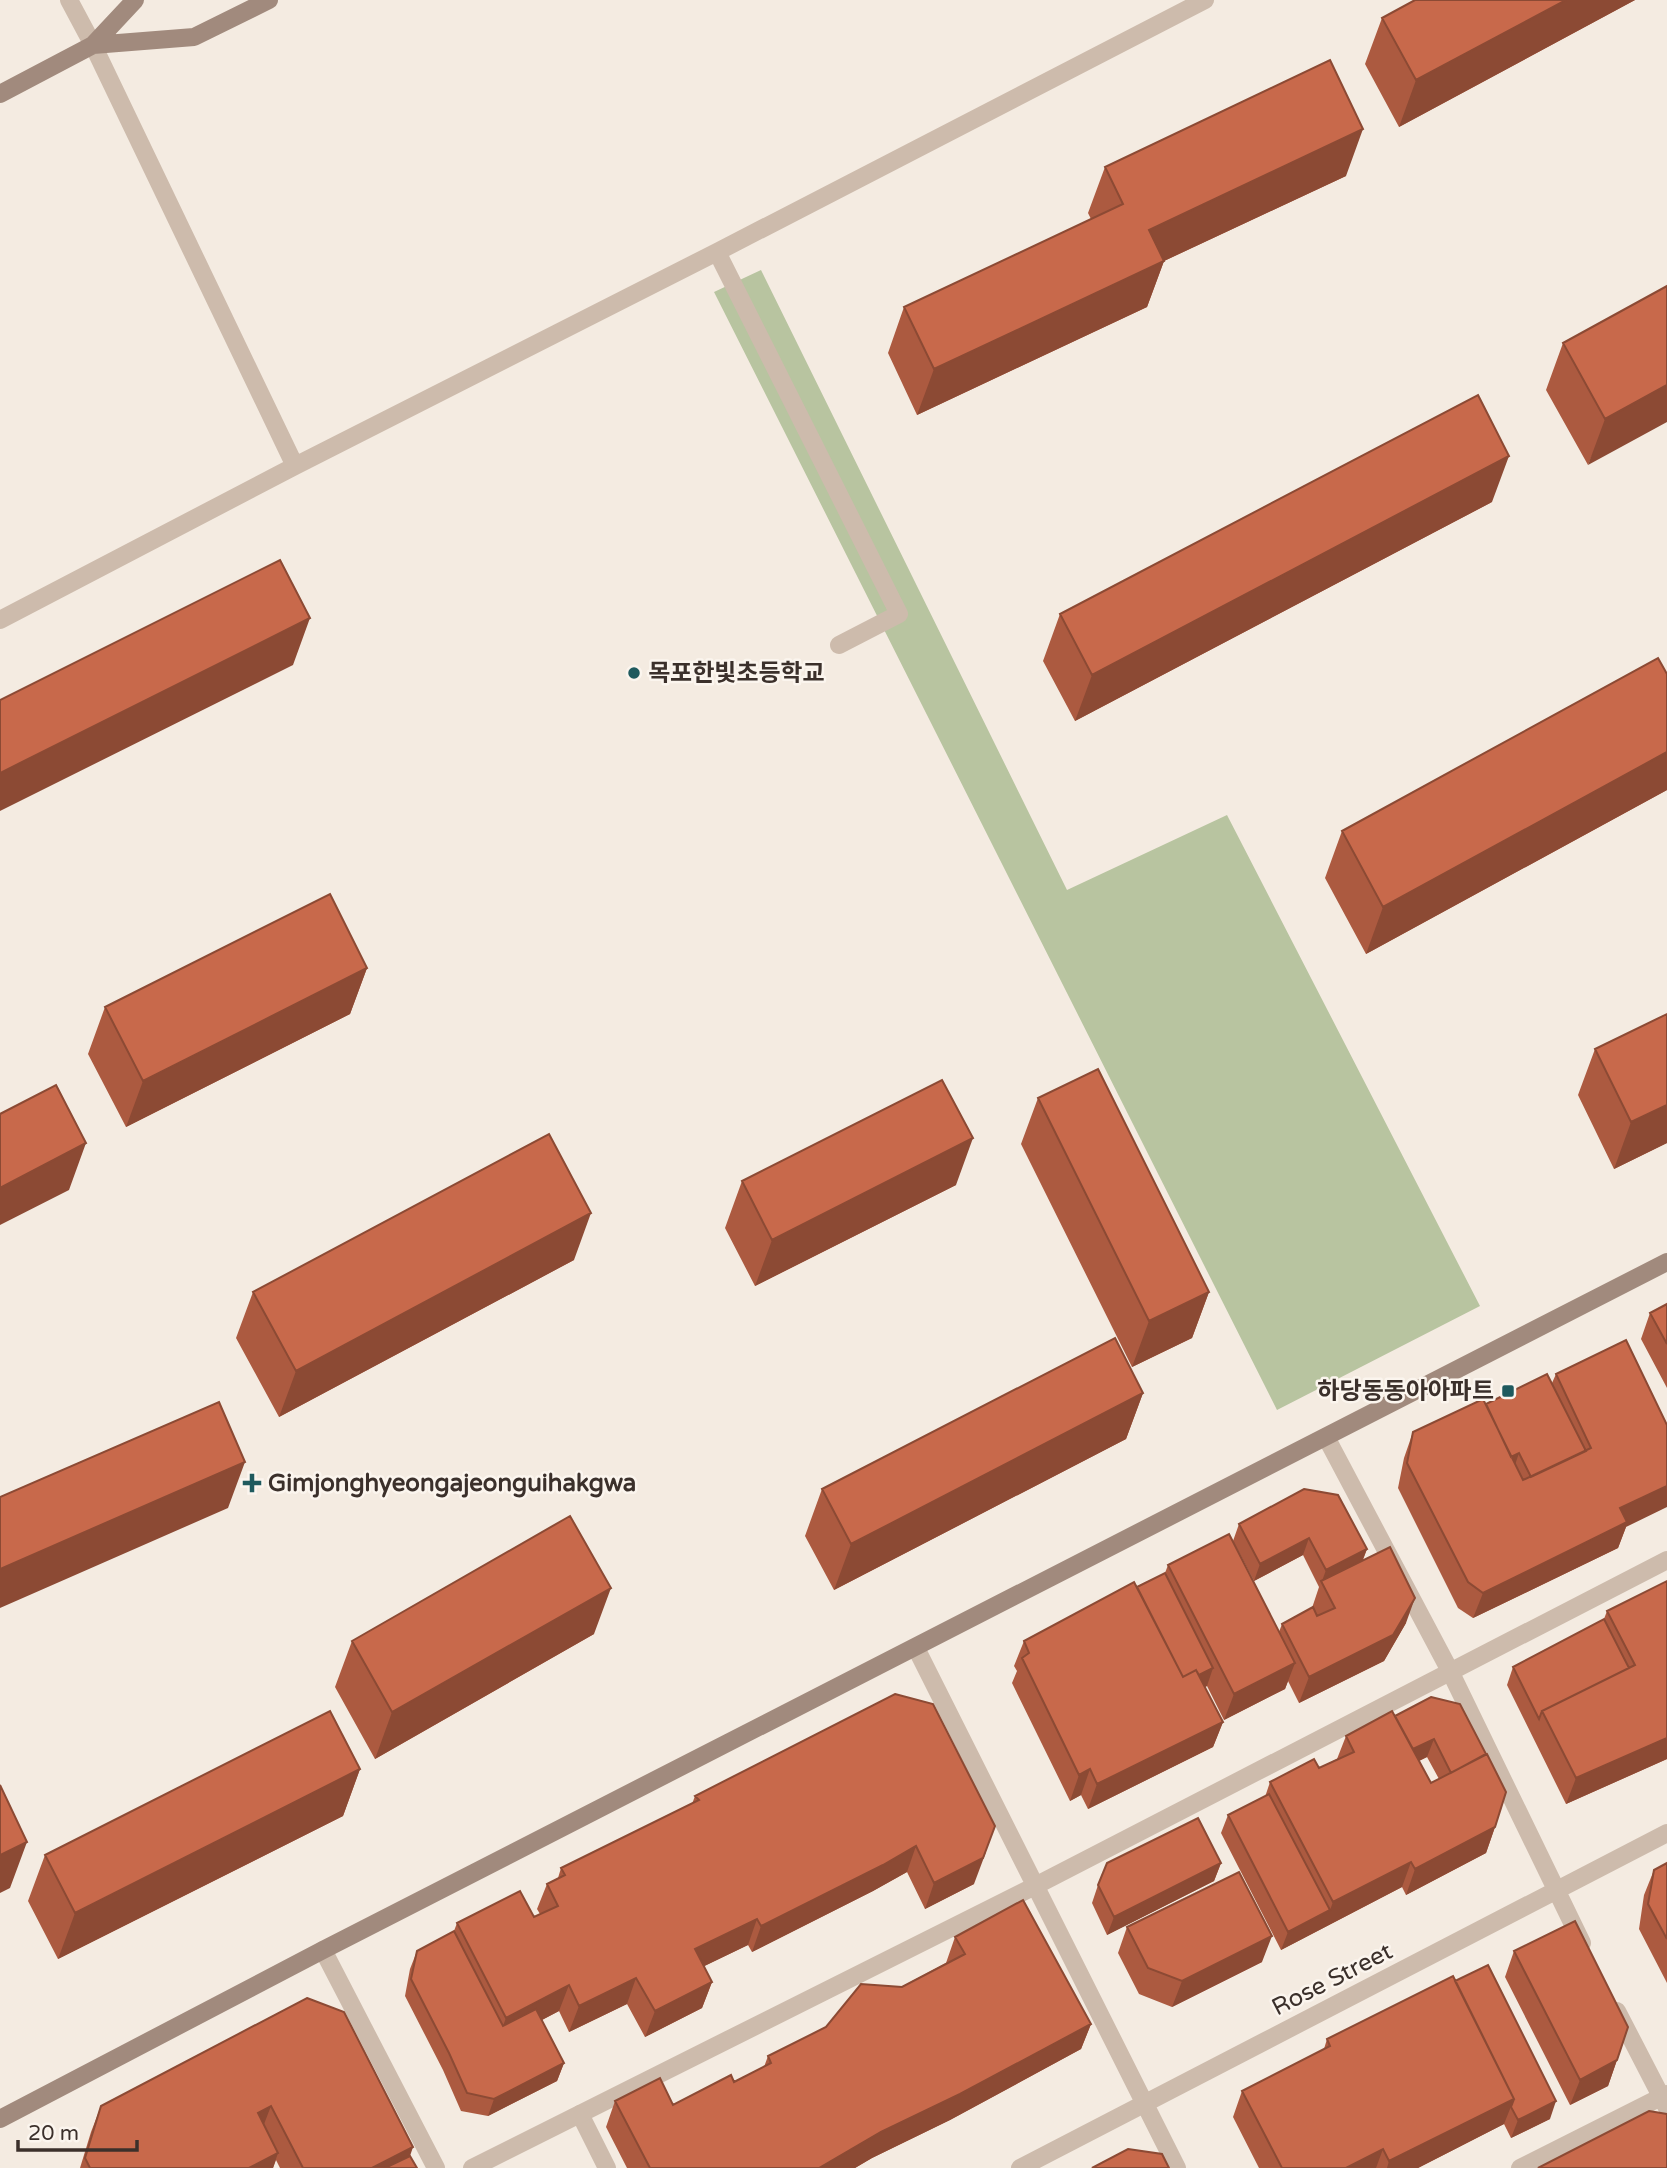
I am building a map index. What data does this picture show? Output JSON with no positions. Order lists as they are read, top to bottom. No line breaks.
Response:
{"streets":{"street":["Rose Street"]},"places":{"other":["목포한빛초등학교"],"transit":["하당동동아아파트"],"health":["Gimjonghyeongajeonguihakgwa"]},"scale_bar":"20 m"}
